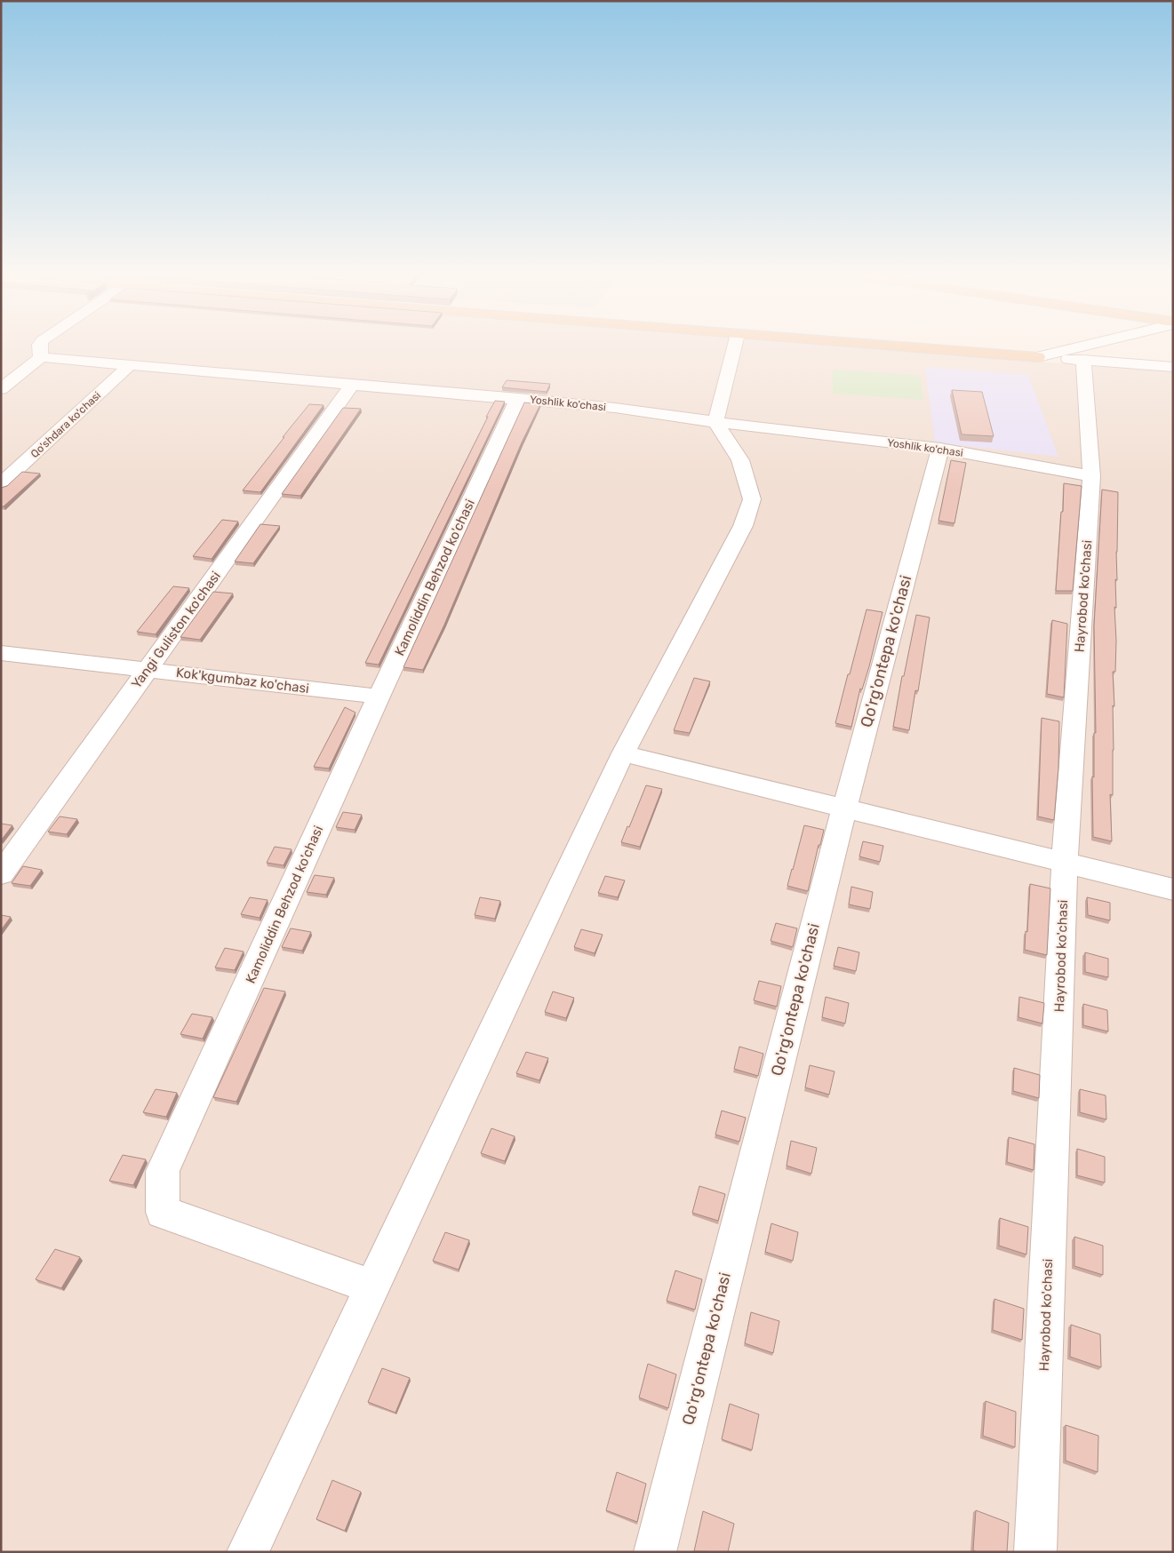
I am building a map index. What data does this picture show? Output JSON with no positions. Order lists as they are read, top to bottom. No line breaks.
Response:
{"streets":{"street":["Yoshlik ko'chasi","Qo'shdara ko'chasi","Kamoliddin Behzod ko'chasi","Hayrobod ko'chasi","Yangi Guliston ko'chasi","Qo'rg'ontepa ko'chasi","Kok'kgumbaz ko'chasi"]},"crossings":[["Yoshlik ko'chasi","Qo'shdara ko'chasi"],["Yoshlik ko'chasi","Kamoliddin Behzod ko'chasi"],["Yoshlik ko'chasi","Hayrobod ko'chasi"],["Yoshlik ko'chasi","Yangi Guliston ko'chasi"],["Yoshlik ko'chasi","Qo'rg'ontepa ko'chasi"],["Kamoliddin Behzod ko'chasi","Kok'kgumbaz ko'chasi"],["Yangi Guliston ko'chasi","Kok'kgumbaz ko'chasi"]]}
